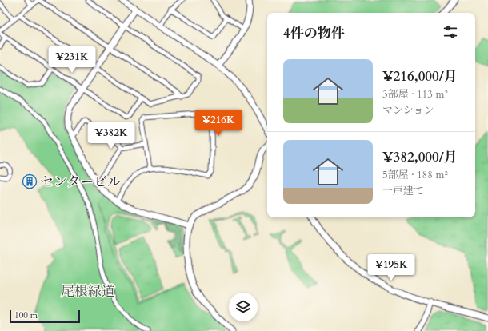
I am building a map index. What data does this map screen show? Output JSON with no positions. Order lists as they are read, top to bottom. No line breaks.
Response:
{"parks":["尾根緑道"],"places":{"building":["センタービル"]},"scale_bar":"100 m","page":{"heading":"4件の物件","price":["¥231K","¥216K","¥382K","¥195K"],"list":[{"name":"¥216,000/月","note":"3部屋 · 113 m² · マンション"},{"name":"¥382,000/月","note":"5部屋 · 188 m² · 一戸建て"}],"scale":"100 m"}}
